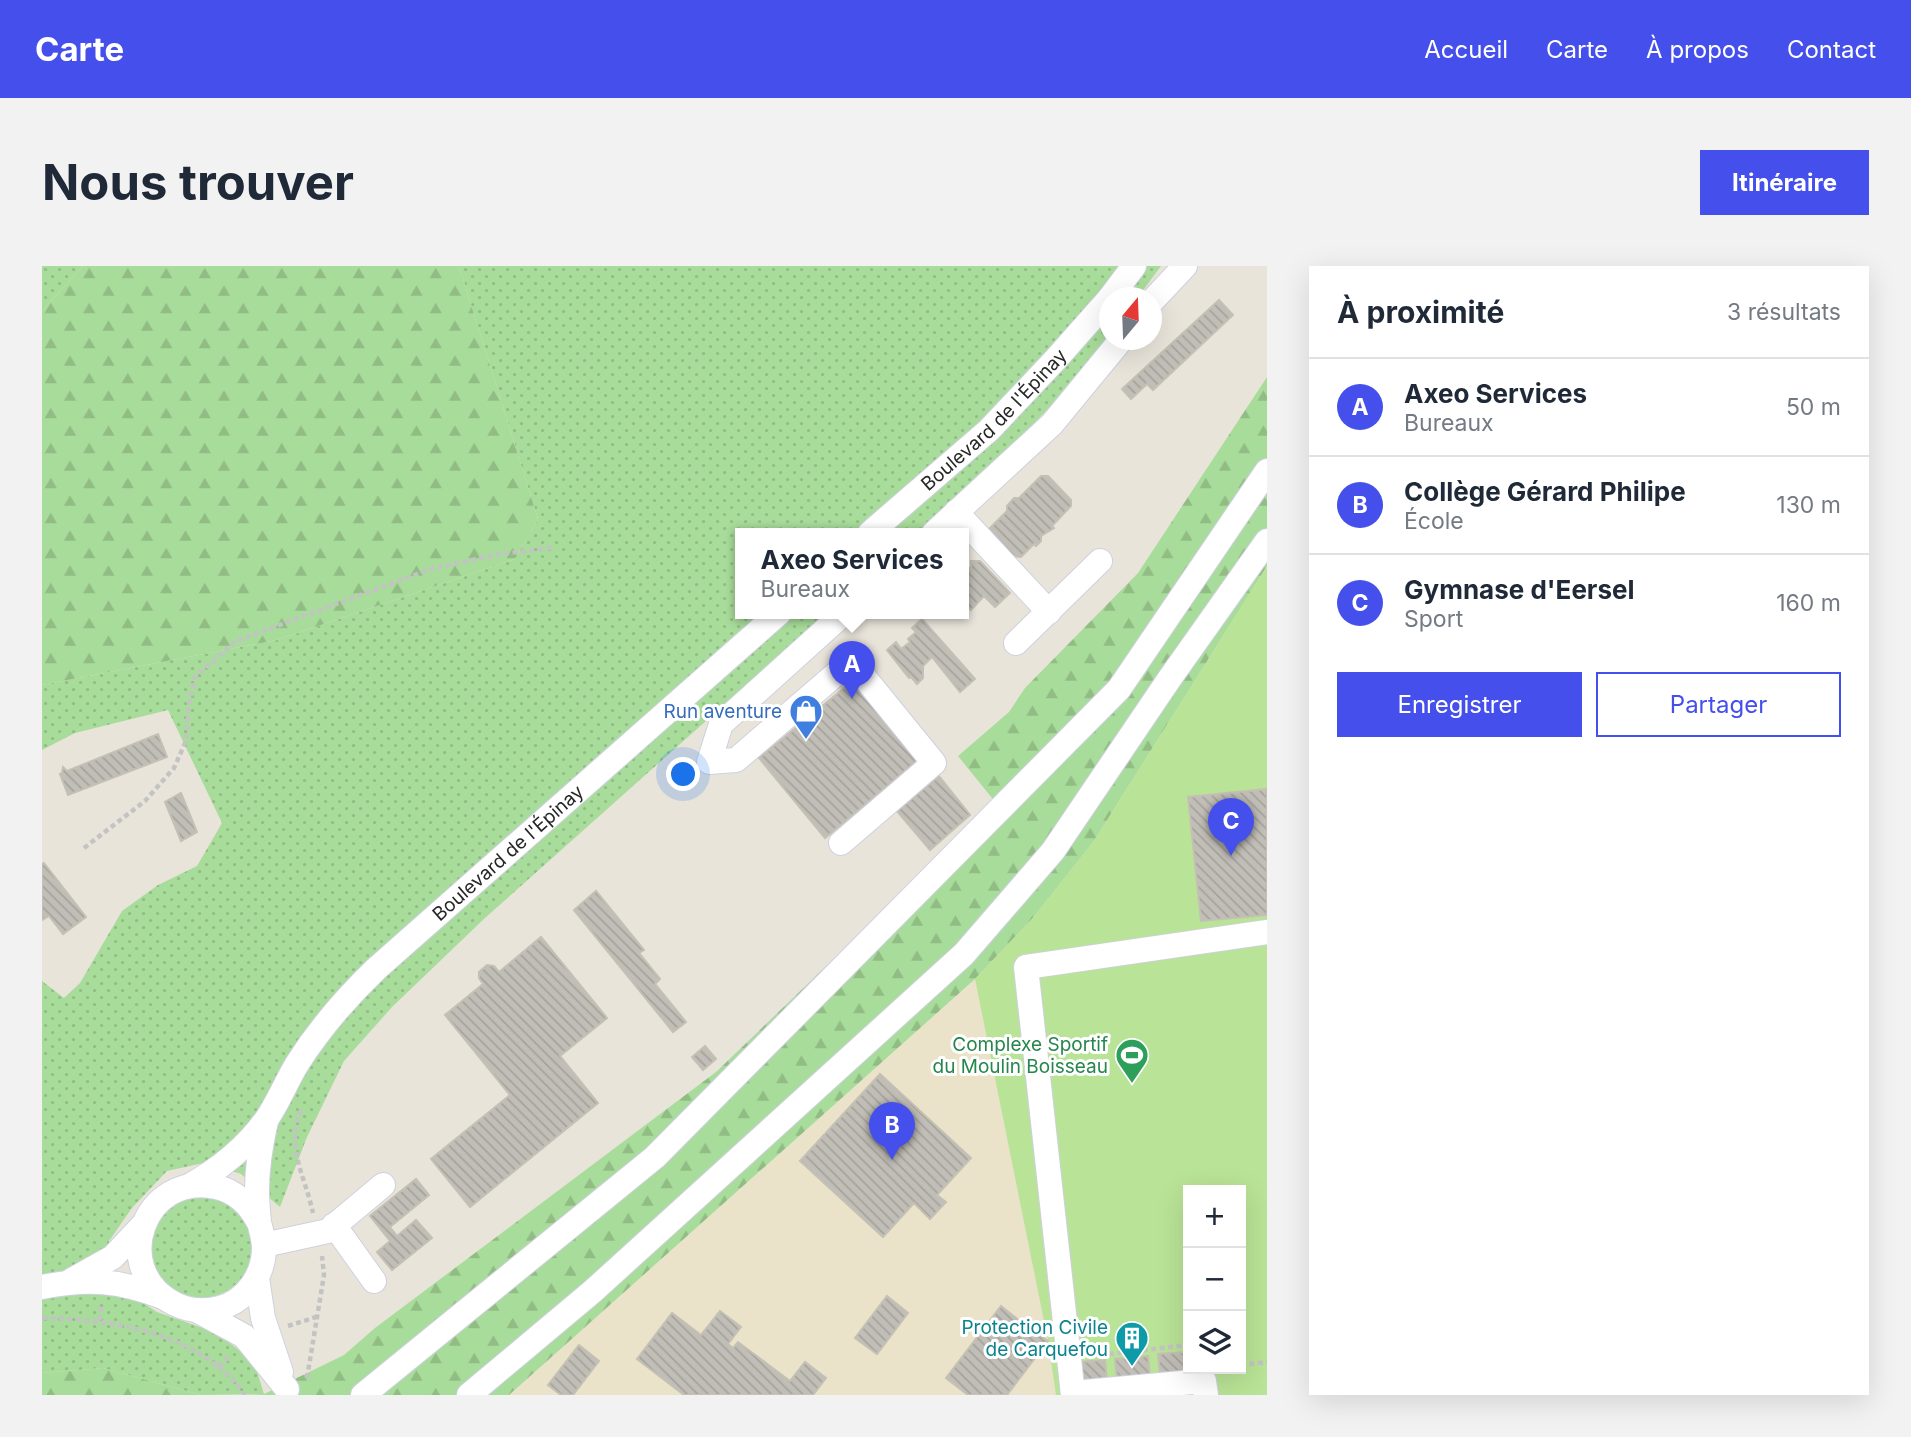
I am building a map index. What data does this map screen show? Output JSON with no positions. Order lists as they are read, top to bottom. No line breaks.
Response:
{"streets":{"street":["Boulevard de l'Épinay"]},"places":{"shop":["Run aventure"],"sports":["Complexe Sportif du Moulin Boisseau"],"building":["Protection Civile de Carquefou"]},"north":"top","page":{"header":"Carte","nav":["Accueil","Carte","À propos","Contact"],"buttons":["Itinéraire",["Enregistrer","Partager"]],"title":"Nous trouver","heading":["À proximité","3 résultats"],"list":[{"mark":"A","name":"Axeo Services","note":"Bureaux","value":"50 m"},{"mark":"B","name":"Collège Gérard Philipe","note":"École","value":"130 m"},{"mark":"C","name":"Gymnase d'Eersel","note":"Sport","value":"160 m"}],"popup":["Axeo Services","Bureaux"],"pins":["A","C","B"],"map_buttons":["+","−"]}}
